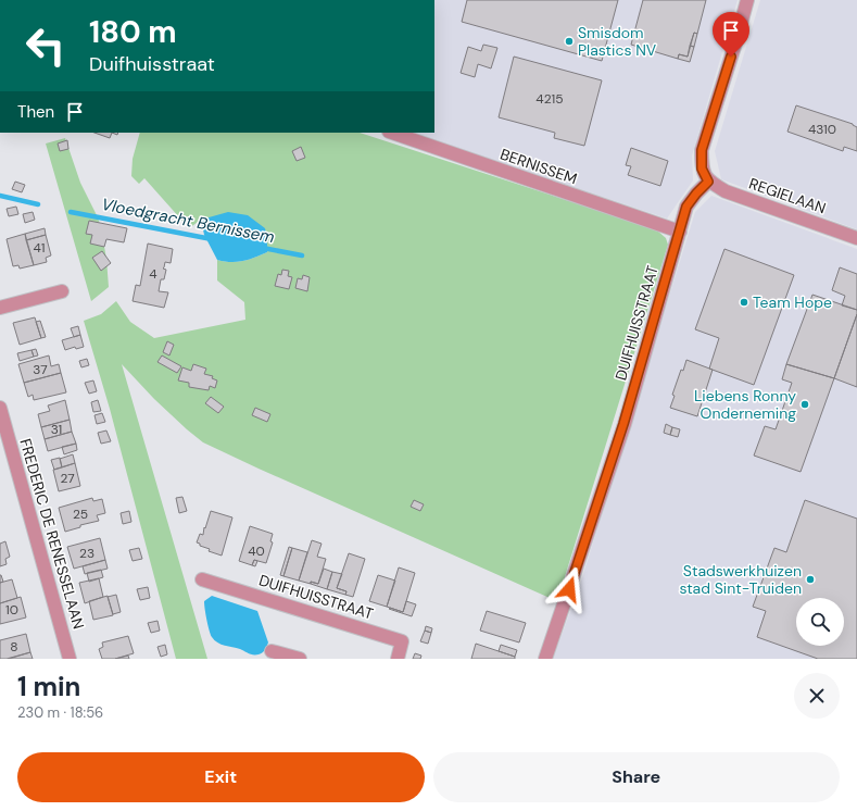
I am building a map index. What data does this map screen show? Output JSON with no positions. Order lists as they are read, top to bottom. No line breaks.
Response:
{"streets":{"street":["BERNISSEM","REGIELAAN","DUIFHUISSTRAAT","FREDERIC DE RENESSELAAN"]},"crossings":[["BERNISSEM","DUIFHUISSTRAAT"],["REGIELAAN","DUIFHUISSTRAAT"]],"water":["Vloedgracht Bernissem"],"places":["Smisdom Plastics NV","Team Hope","Liebens Ronny Onderneming","Stadswerkhuizen stad Sint-Truiden"],"house_numbers":["4215","4310","41","4","37","31","27","25","40","23","10","8"],"page":{"turn":["180 m","Duifhuisstraat"],"then":"Then","heading":["1 min","230 m · 18:56"],"buttons":["Exit","Share"]}}
